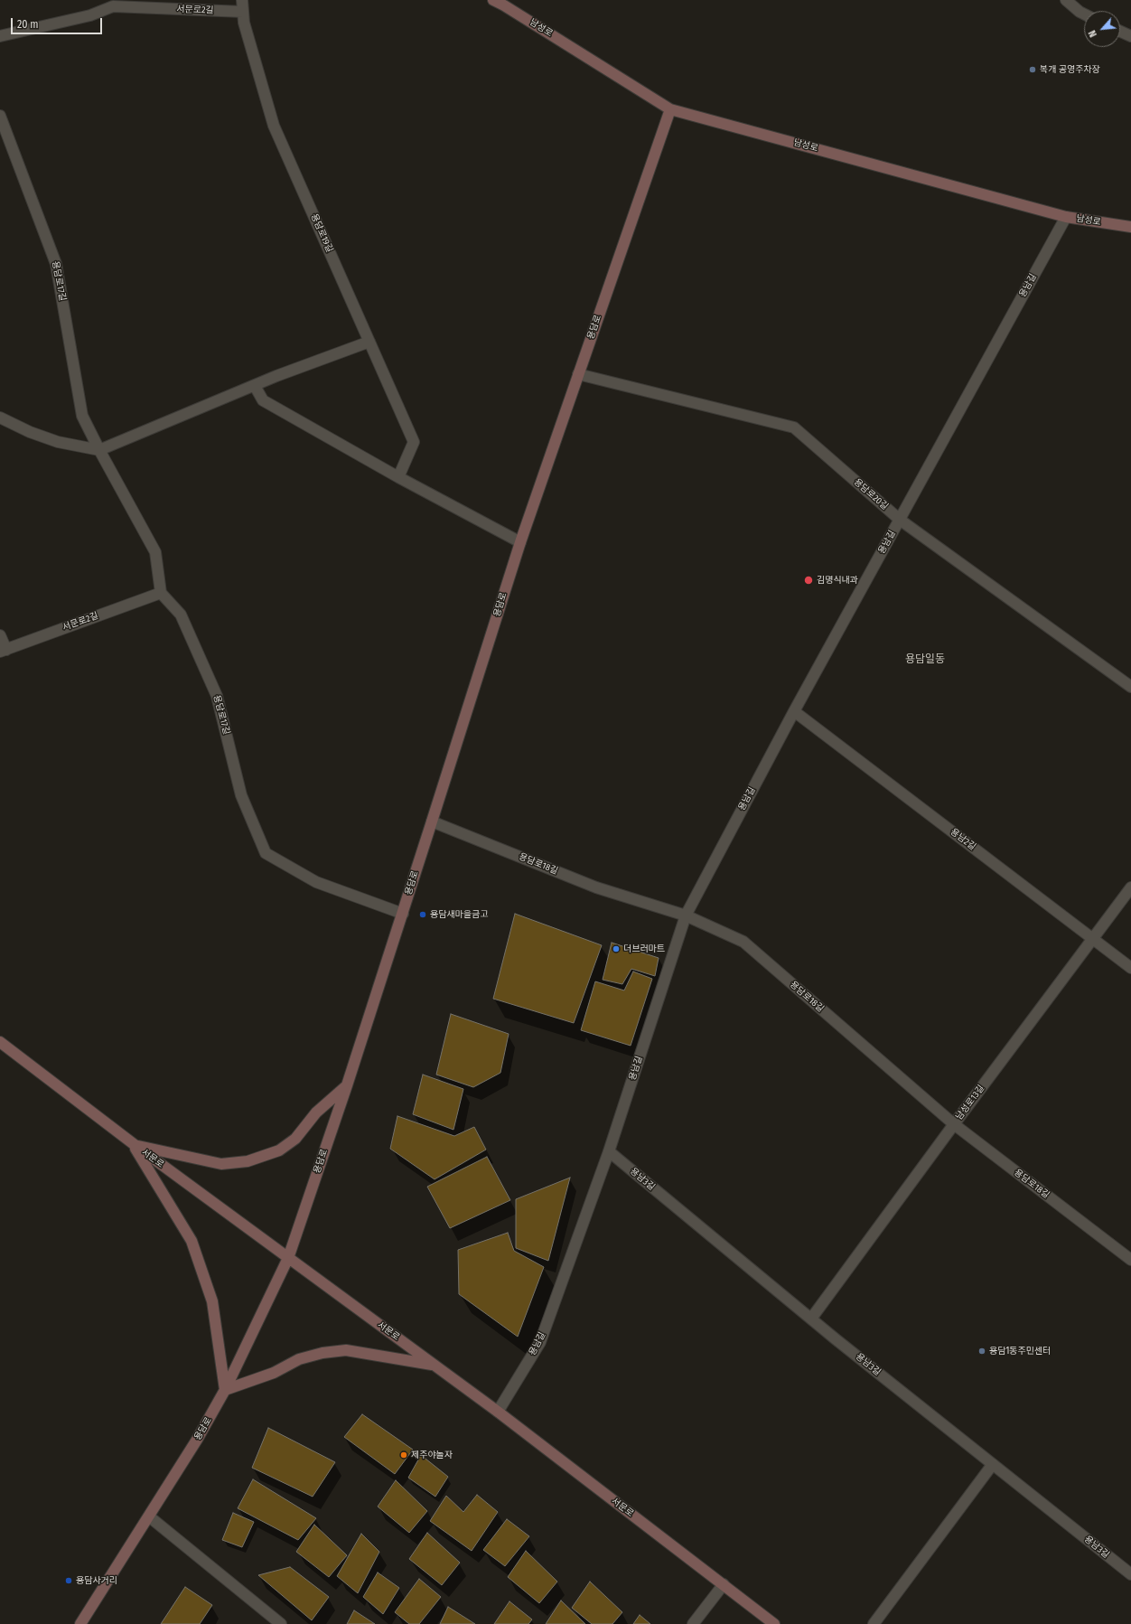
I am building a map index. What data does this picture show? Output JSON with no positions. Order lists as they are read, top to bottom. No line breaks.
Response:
{"streets":{"main road":["남성로","용담로","서문로"],"street":["서문로2길","용담로19길","용담로17길","용남길","용담로20길","용남2길","용담로18길","남성로13길","용남3길"]},"crossings":[["서문로2길","용담로19길"],["서문로2길","용담로17길"],["남성로","용남길"],["남성로","용담로"],["용담로17길","용담로"],["용남길","용담로20길"],["용남길","용남2길"],["용남길","용담로18길"],["용남길","서문로"],["용남길","용남3길"],["용담로","용담로20길"],["용담로","용담로18길"],["용담로","서문로"],["용남2길","남성로13길"],["용담로18길","남성로13길"],["남성로13길","용남3길"]],"districts":["용담일동"],"places":["복개 공영주차장","김명식내과","용담새마을금고","더브러마트","용담1동주민센터","제주야놀자","용담사거리"],"scale_bar":"20 m","north":"bottom left"}
